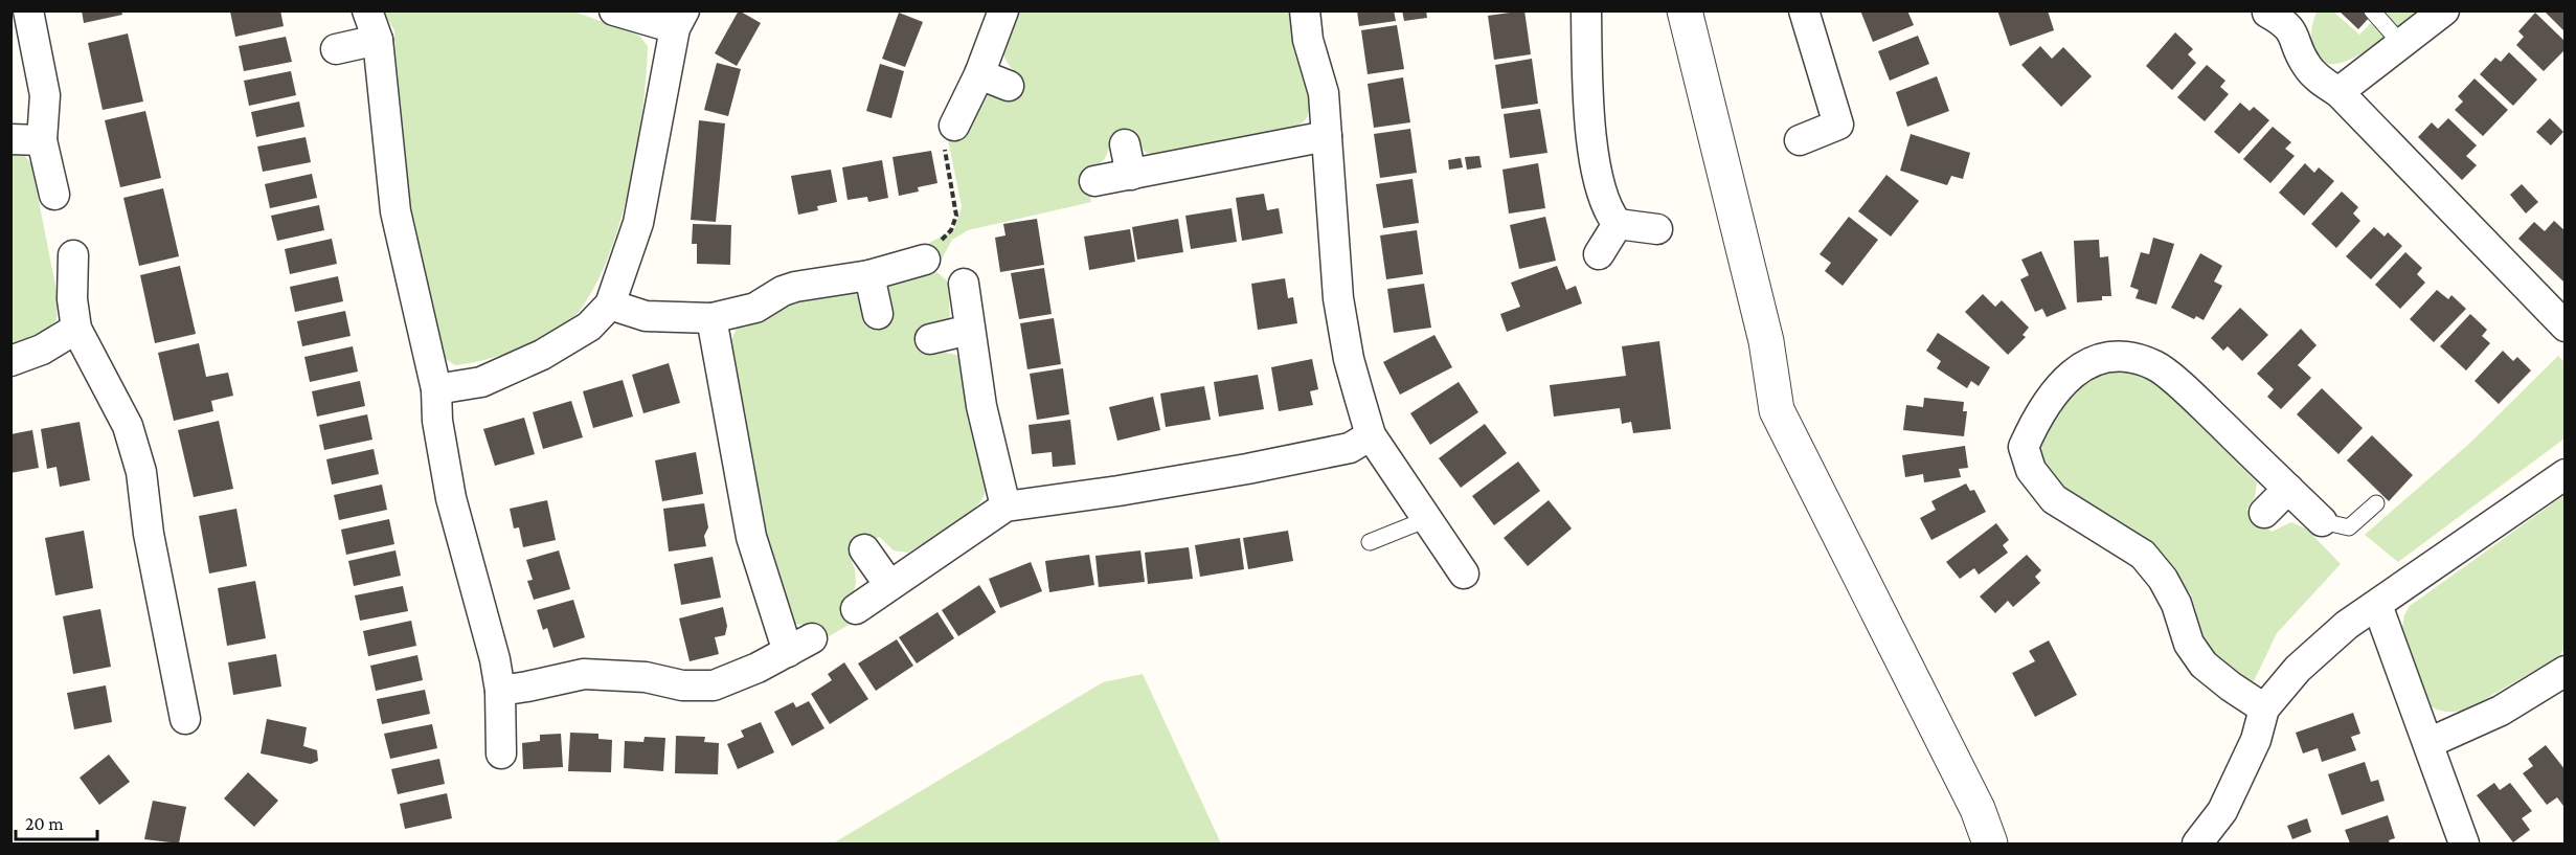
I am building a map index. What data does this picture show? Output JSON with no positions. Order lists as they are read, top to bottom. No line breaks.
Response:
{"scale_bar":"20 m"}
